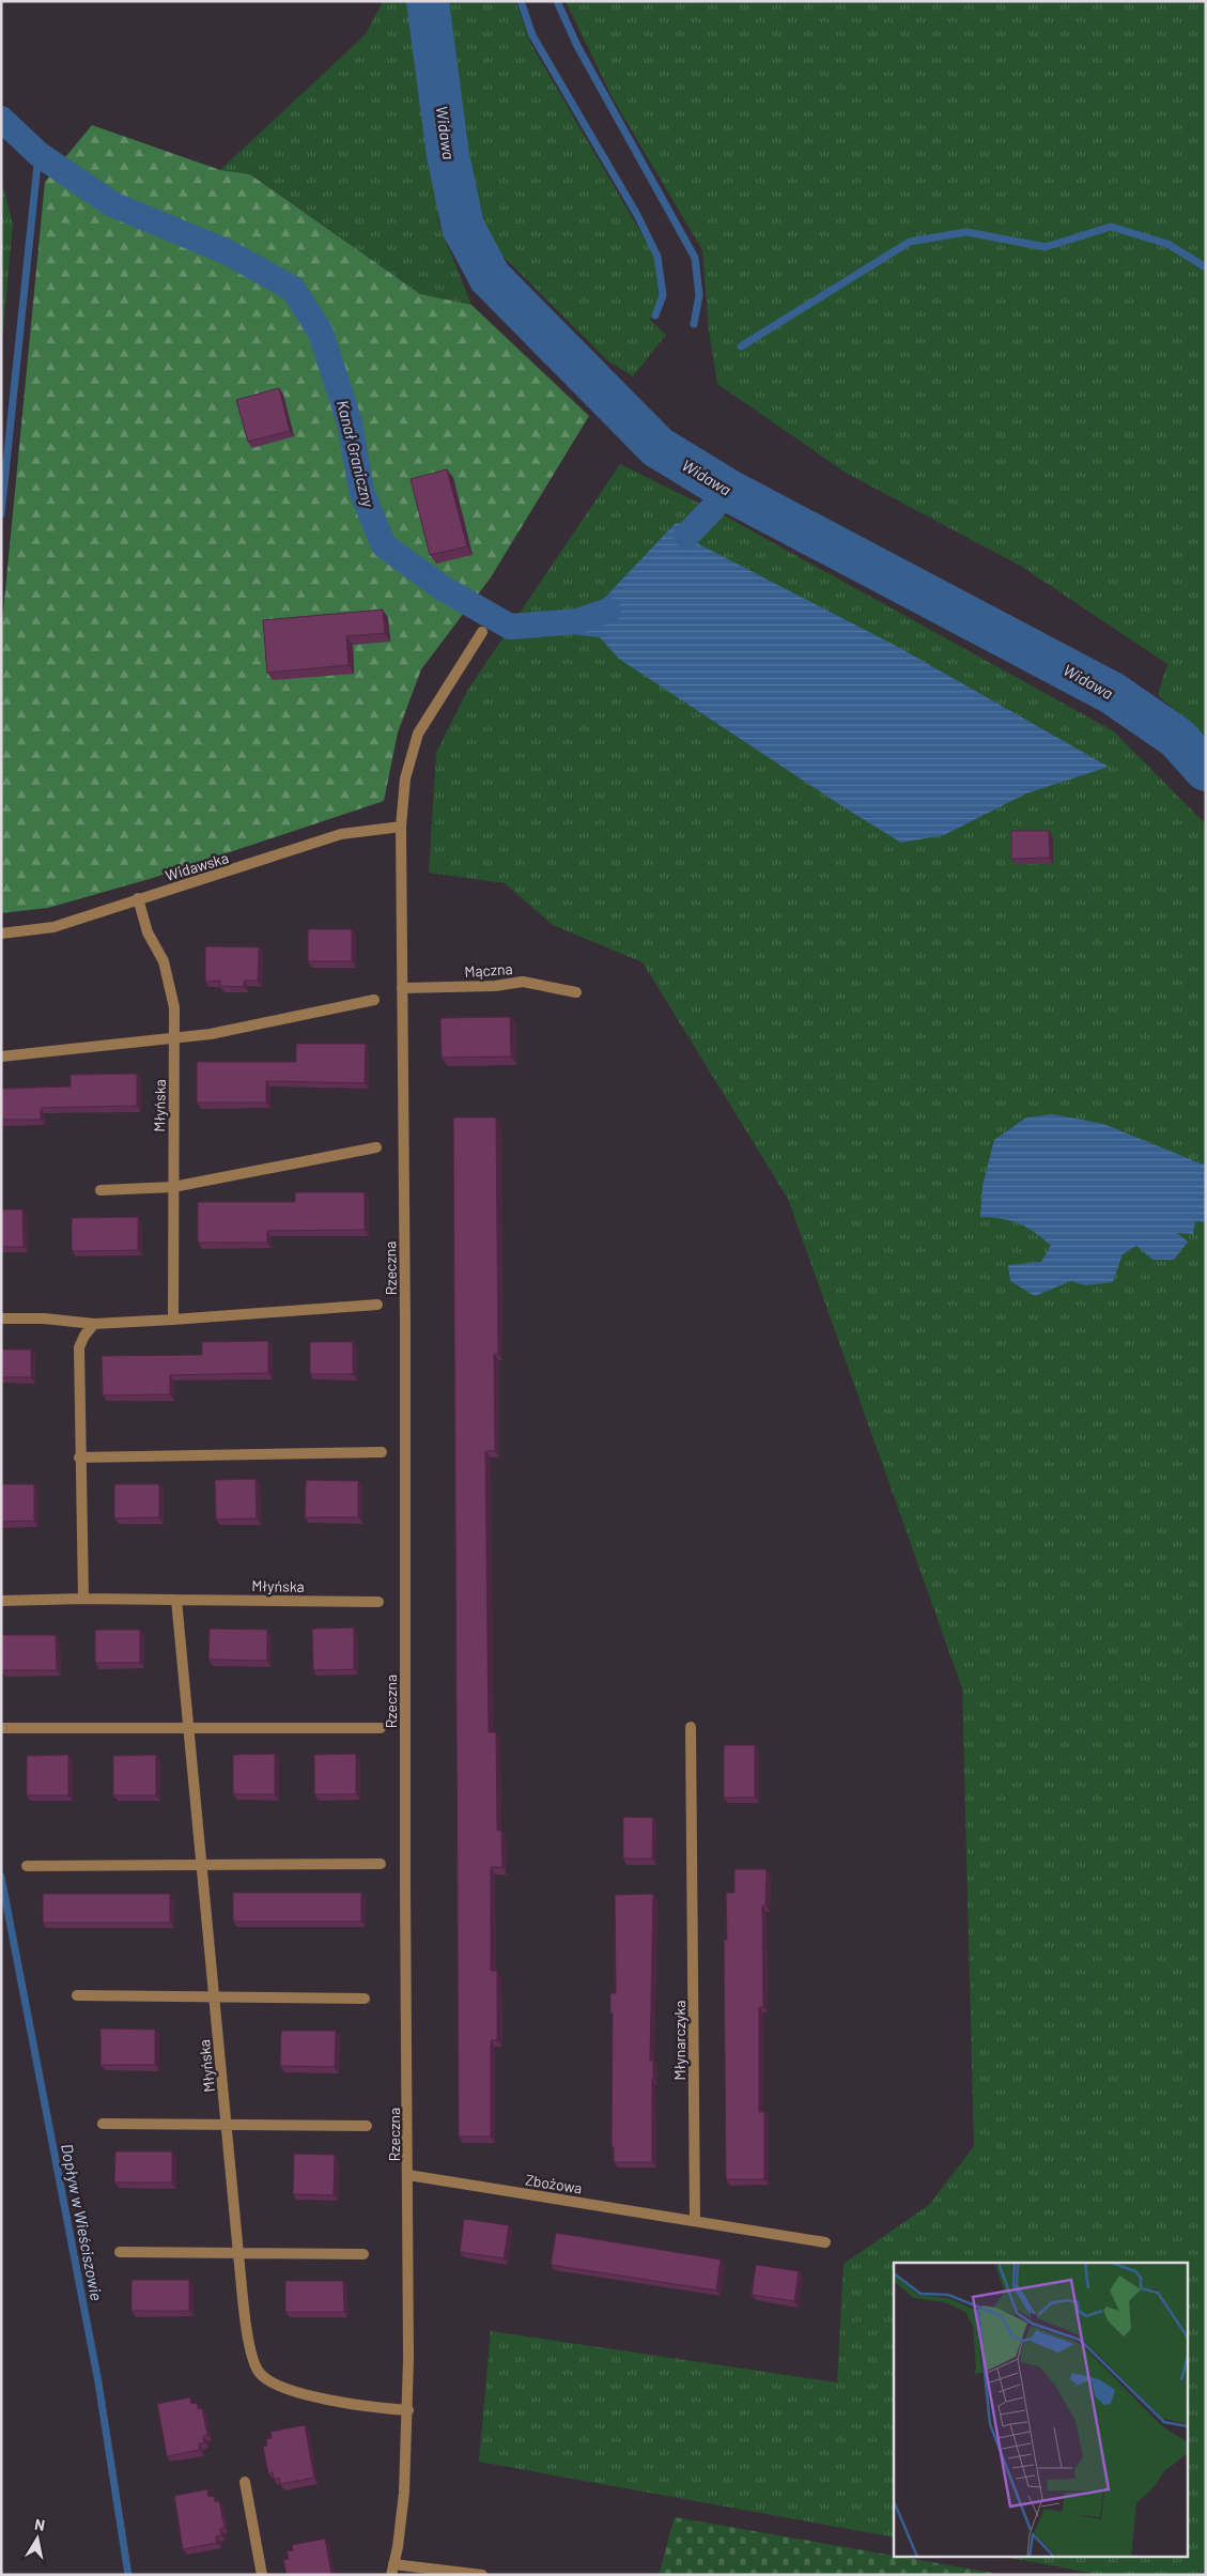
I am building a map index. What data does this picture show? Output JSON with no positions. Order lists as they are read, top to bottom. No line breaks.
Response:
{"streets":{"street":["Widawska","Mączna","Młyńska","Rzeczna","Młynarczyka","Zbożowa"]},"crossings":[["Widawska","Młyńska"],["Widawska","Rzeczna"],["Mączna","Rzeczna"],["Młyńska","Rzeczna"],["Rzeczna","Zbożowa"],["Młynarczyka","Zbożowa"]],"water":["Widawa","Kanał Graniczny","Dopływ w Wieściszowie"],"north":"top"}
